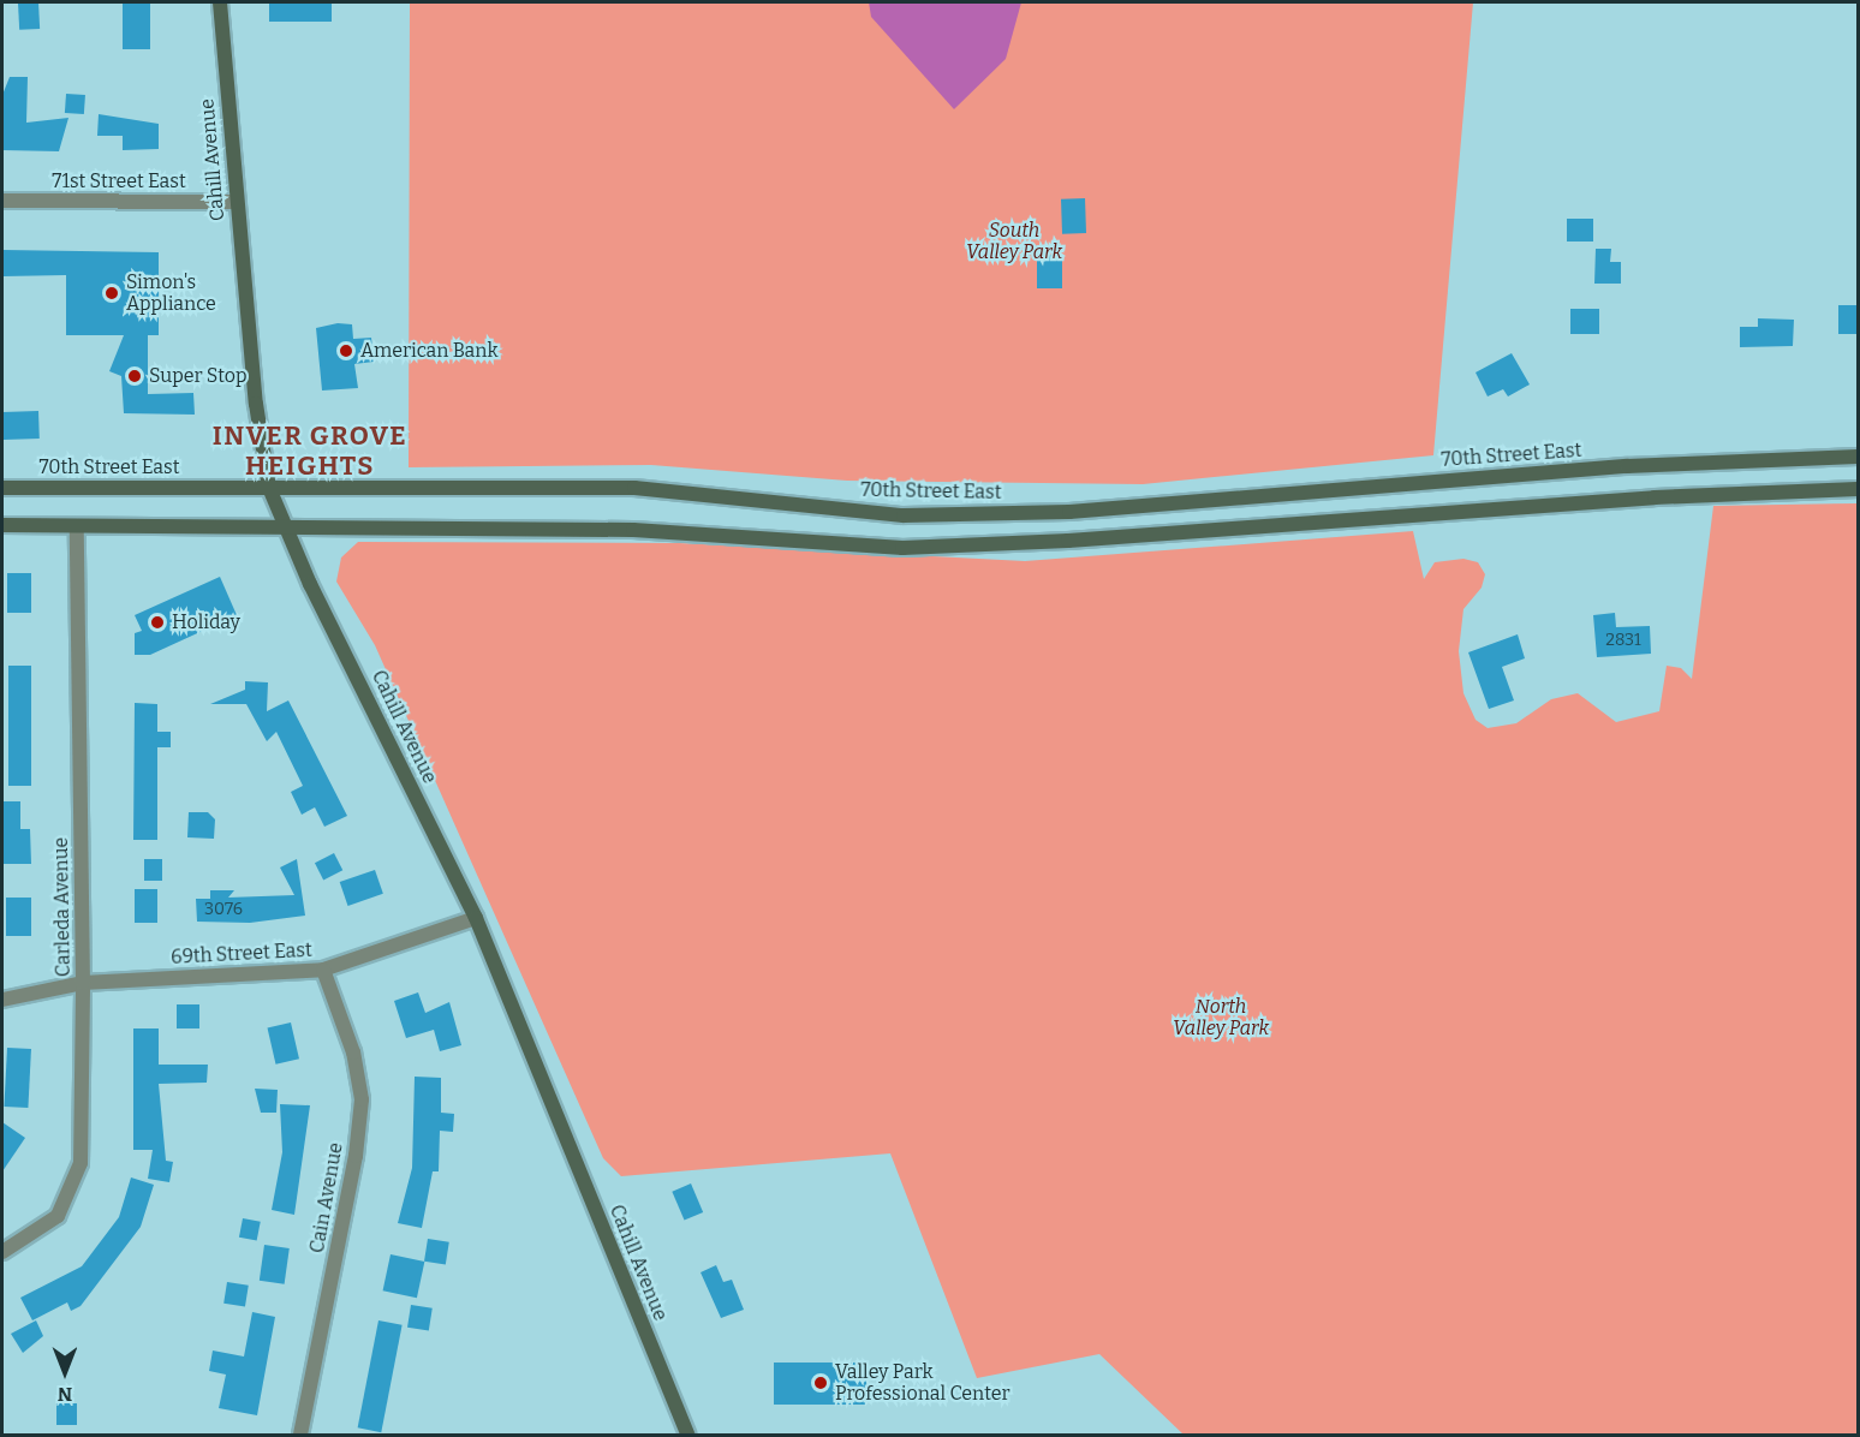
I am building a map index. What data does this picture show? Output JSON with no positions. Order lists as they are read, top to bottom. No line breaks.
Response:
{"streets":{"main road":["Cahill Avenue","70th Street East"],"street":["71st Street East","Carleda Avenue","69th Street East","Cain Avenue"]},"crossings":[["Cahill Avenue","71st Street East"],["Cahill Avenue","70th Street East"],["Cahill Avenue","69th Street East"],["Carleda Avenue","69th Street East"],["69th Street East","Cain Avenue"]],"districts":["INVER GROVE HEIGHTS"],"parks":["South Valley Park","North Valley Park"],"places":["Simon's Appliance","American Bank","Super Stop","Holiday","Valley Park Professional Center"],"house_numbers":["2831","3076"],"north":"bottom"}
